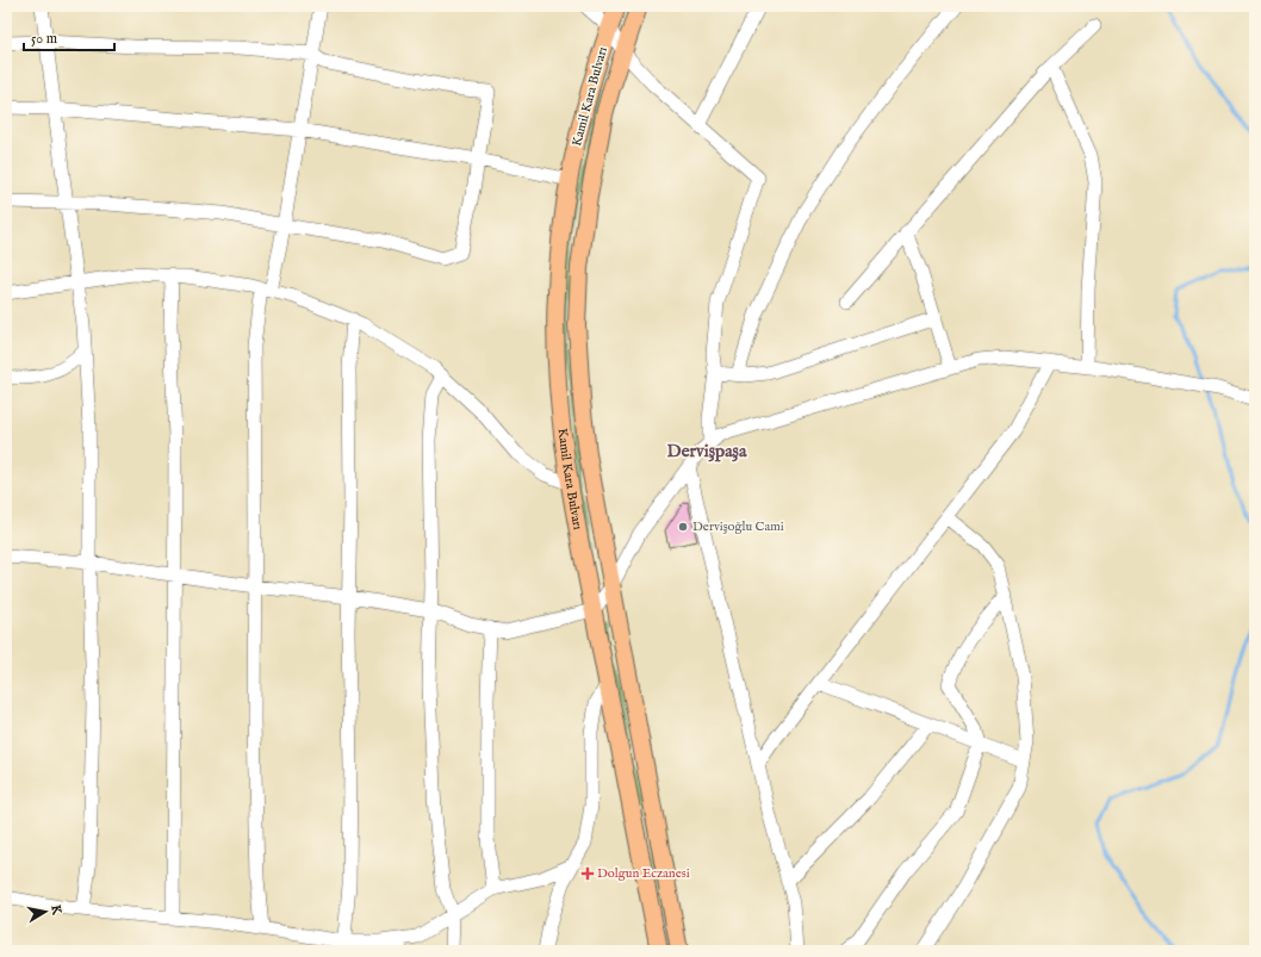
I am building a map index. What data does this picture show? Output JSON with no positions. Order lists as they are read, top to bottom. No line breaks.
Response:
{"streets":{"main road":["Kamil Kara Bulvarı"]},"districts":["Dervişpaşa"],"places":{"other":["Dervişoğlu Cami"],"health":["Dolgun Eczanesi"]},"scale_bar":"50 m","north":"right"}
